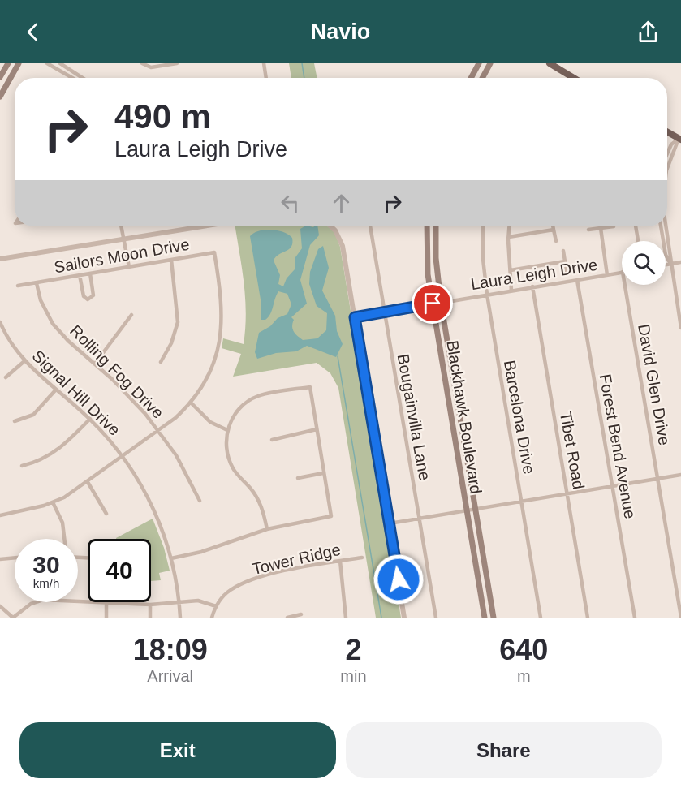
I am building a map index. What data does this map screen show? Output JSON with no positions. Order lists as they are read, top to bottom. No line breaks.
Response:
{"streets":{"main road":["Blackhawk Boulevard"],"street":["Sailors Moon Drive","Laura Leigh Drive","Rolling Fog Drive","David Glen Drive","Signal Hill Drive","Bougainvilla Lane","Barcelona Drive","Forest Bend Avenue","Tibet Road","Tower Ridge"]},"crossings":[["Sailors Moon Drive","Rolling Fog Drive"],["Laura Leigh Drive","Bougainvilla Lane"],["Laura Leigh Drive","Blackhawk Boulevard"],["Laura Leigh Drive","Barcelona Drive"],["Laura Leigh Drive","Forest Bend Avenue"],["Laura Leigh Drive","Tibet Road"]],"page":{"header":"Navio","turn":["490 m","Laura Leigh Drive"],"speed":"30 km/h","limit":"40","eta":["18:09","Arrival","2","min","640","m"],"buttons":["Exit","Share"]}}
